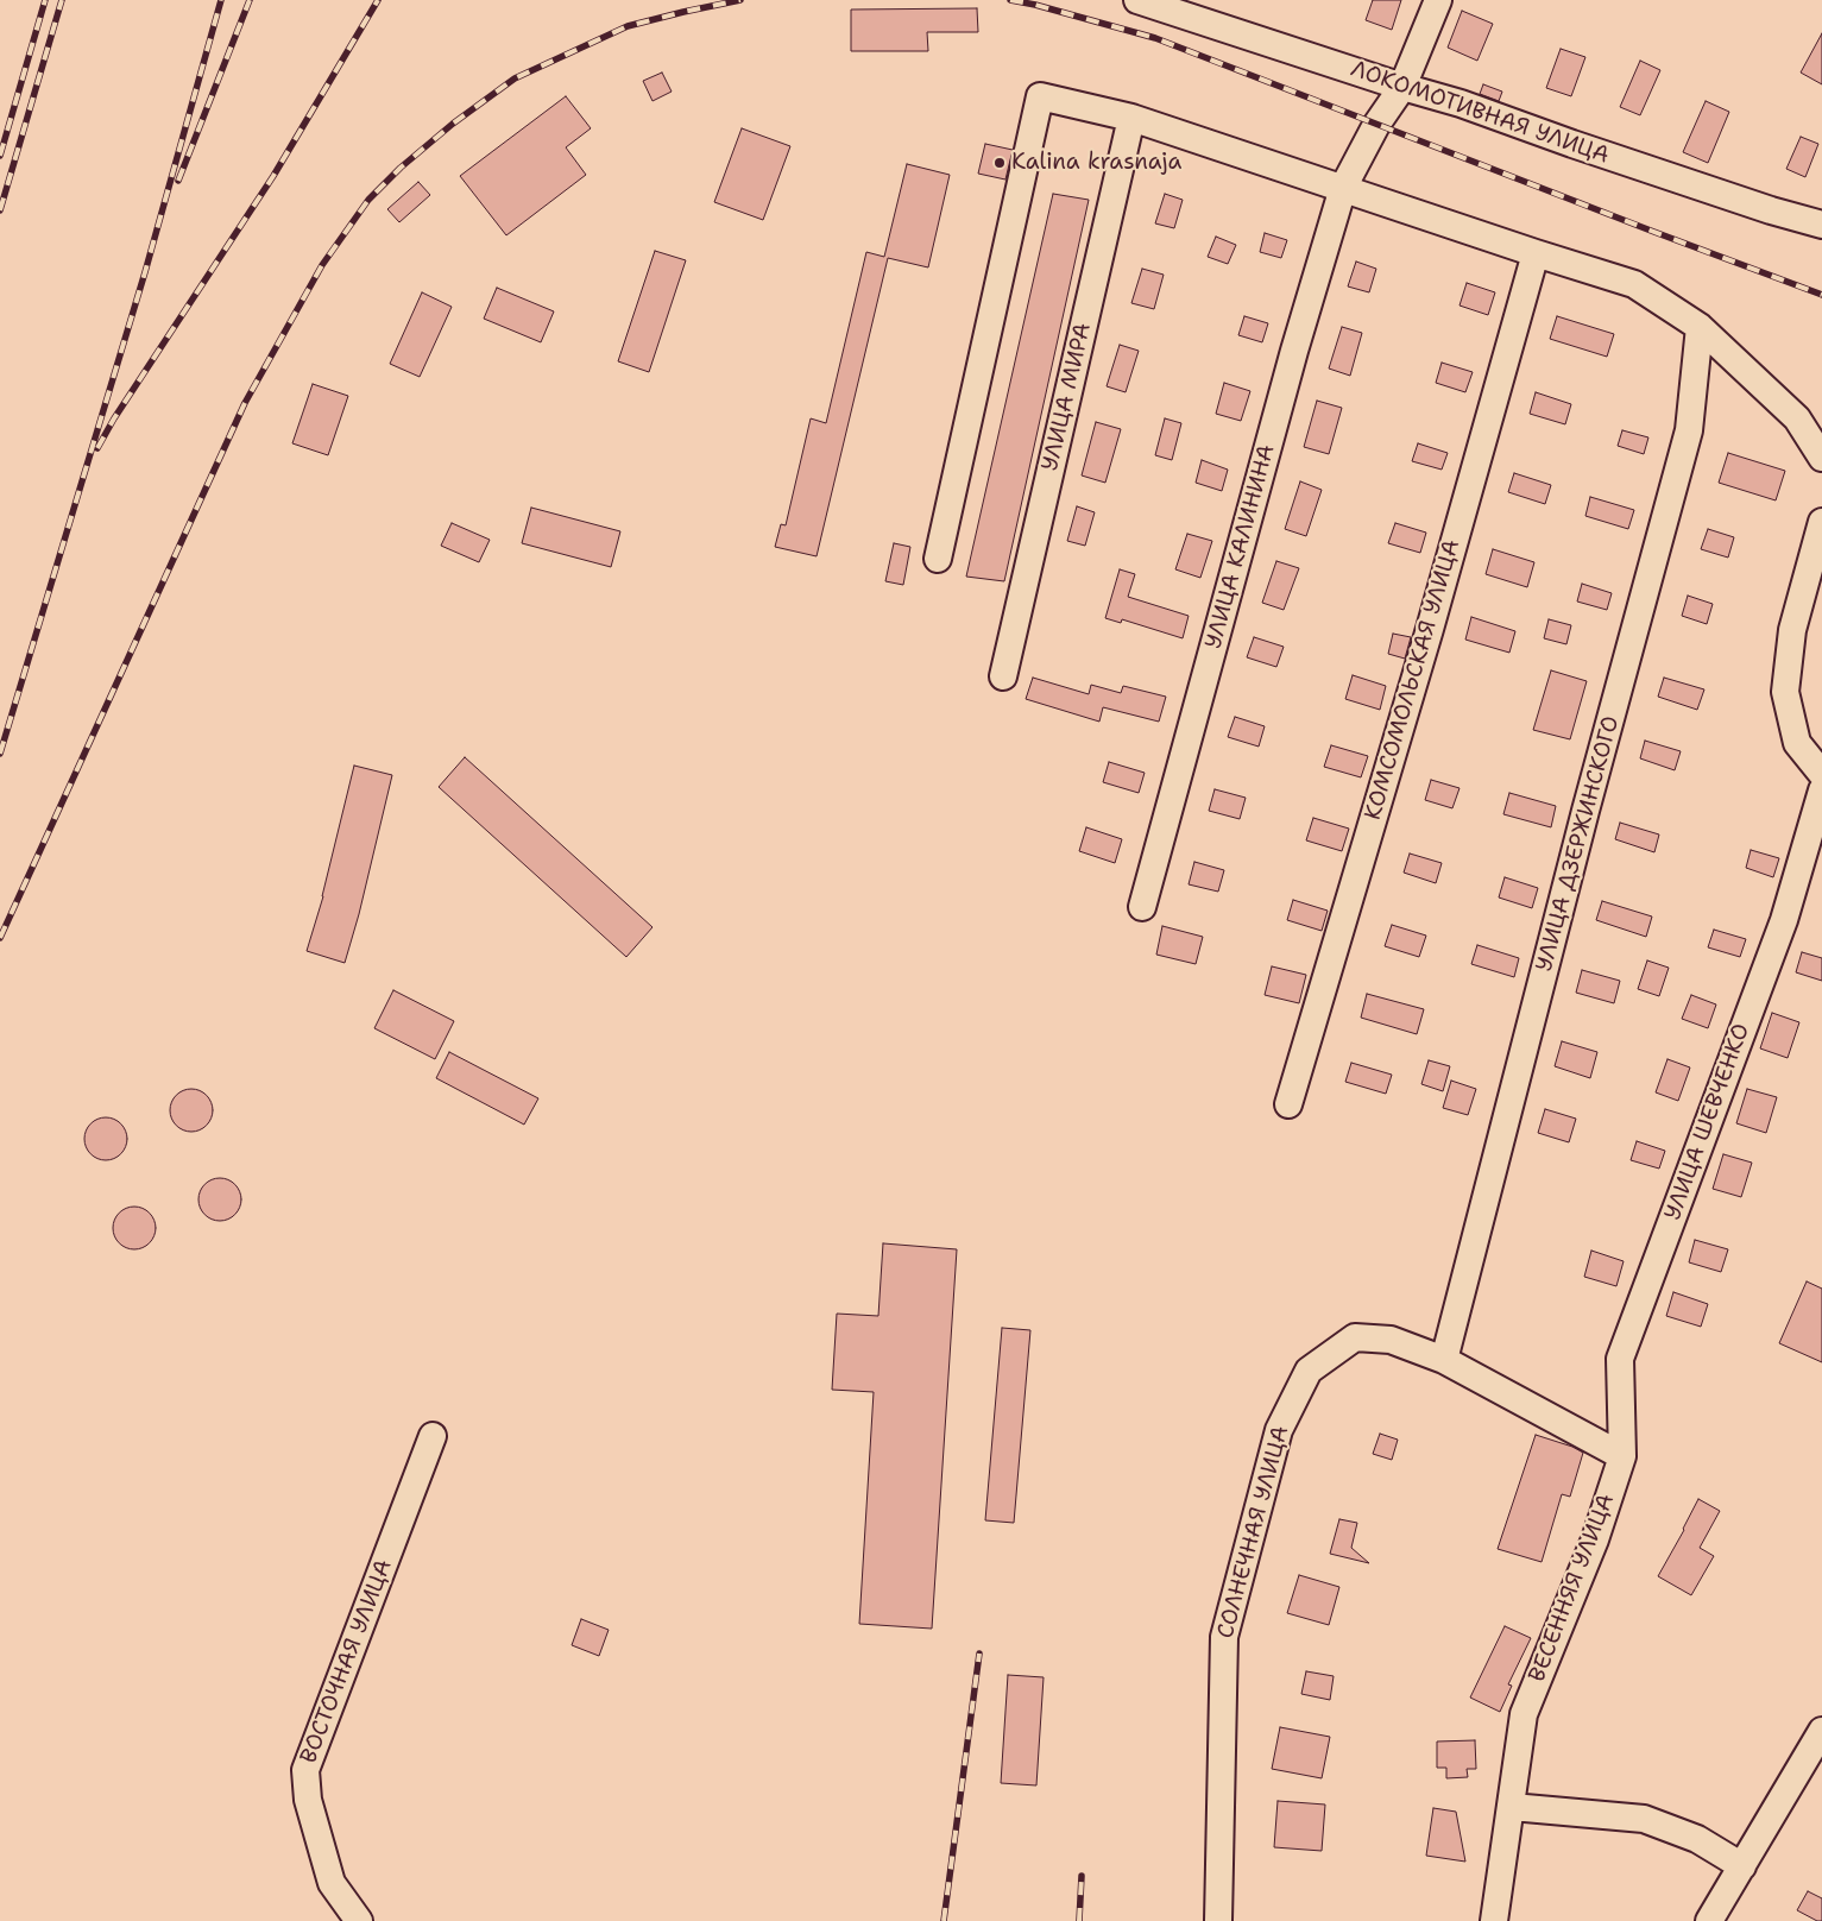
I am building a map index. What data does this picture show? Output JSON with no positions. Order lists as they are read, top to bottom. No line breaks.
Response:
{"streets":{"street":["ЛОКОМОТИВНАЯ УЛИЦА","УЛИЦА МИРА","УЛИЦА КАЛИНИНА","КОМСОМОЛЬСКАЯ УЛИЦА","УЛИЦА ДЗЕРЖИНСКОГО","УЛИЦА ШЕВЧЕНКО","СОЛНЕЧНАЯ УЛИЦА","ВЕСЕННЯЯ УЛИЦА","ВОСТОЧНАЯ УЛИЦА"]},"crossings":[["ЛОКОМОТИВНАЯ УЛИЦА","УЛИЦА КАЛИНИНА"],["УЛИЦА ДЗЕРЖИНСКОГО","СОЛНЕЧНАЯ УЛИЦА"],["УЛИЦА ШЕВЧЕНКО","ВЕСЕННЯЯ УЛИЦА"]],"places":["Kalina krasnaja"]}
